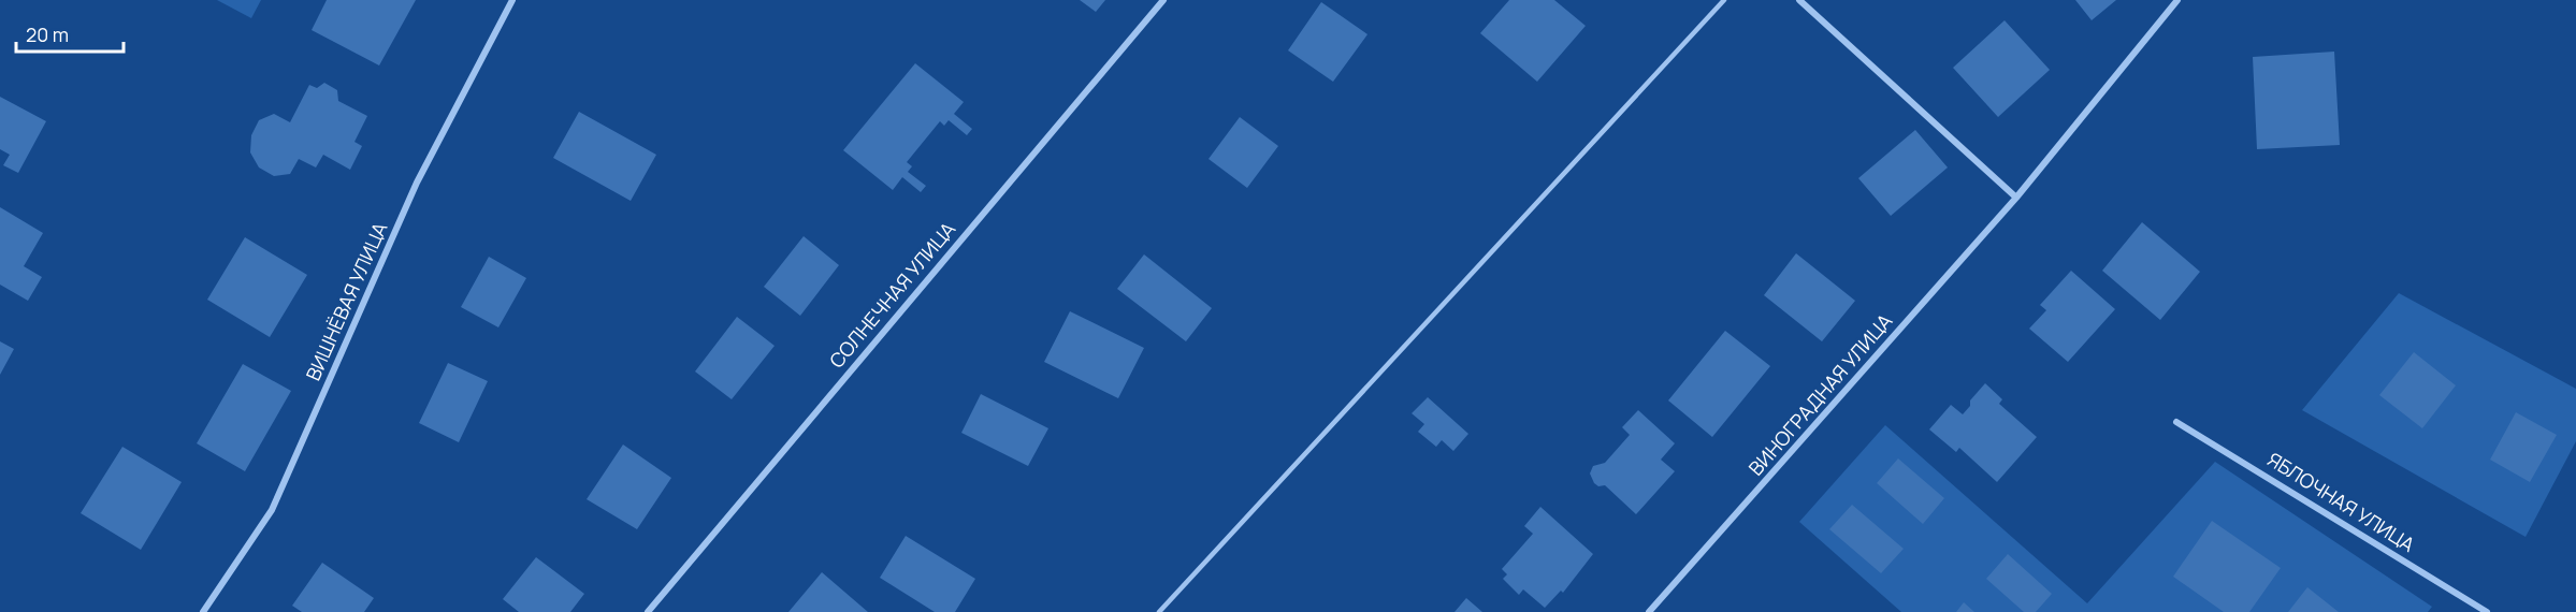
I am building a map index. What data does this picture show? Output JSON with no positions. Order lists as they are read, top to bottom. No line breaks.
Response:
{"streets":{"street":["СОЛНЕЧНАЯ УЛИЦА","ВИШНЁВАЯ УЛИЦА","ВИНОГРАДНАЯ УЛИЦА","ЯБЛОЧНАЯ УЛИЦА"]},"scale_bar":"20 m"}
